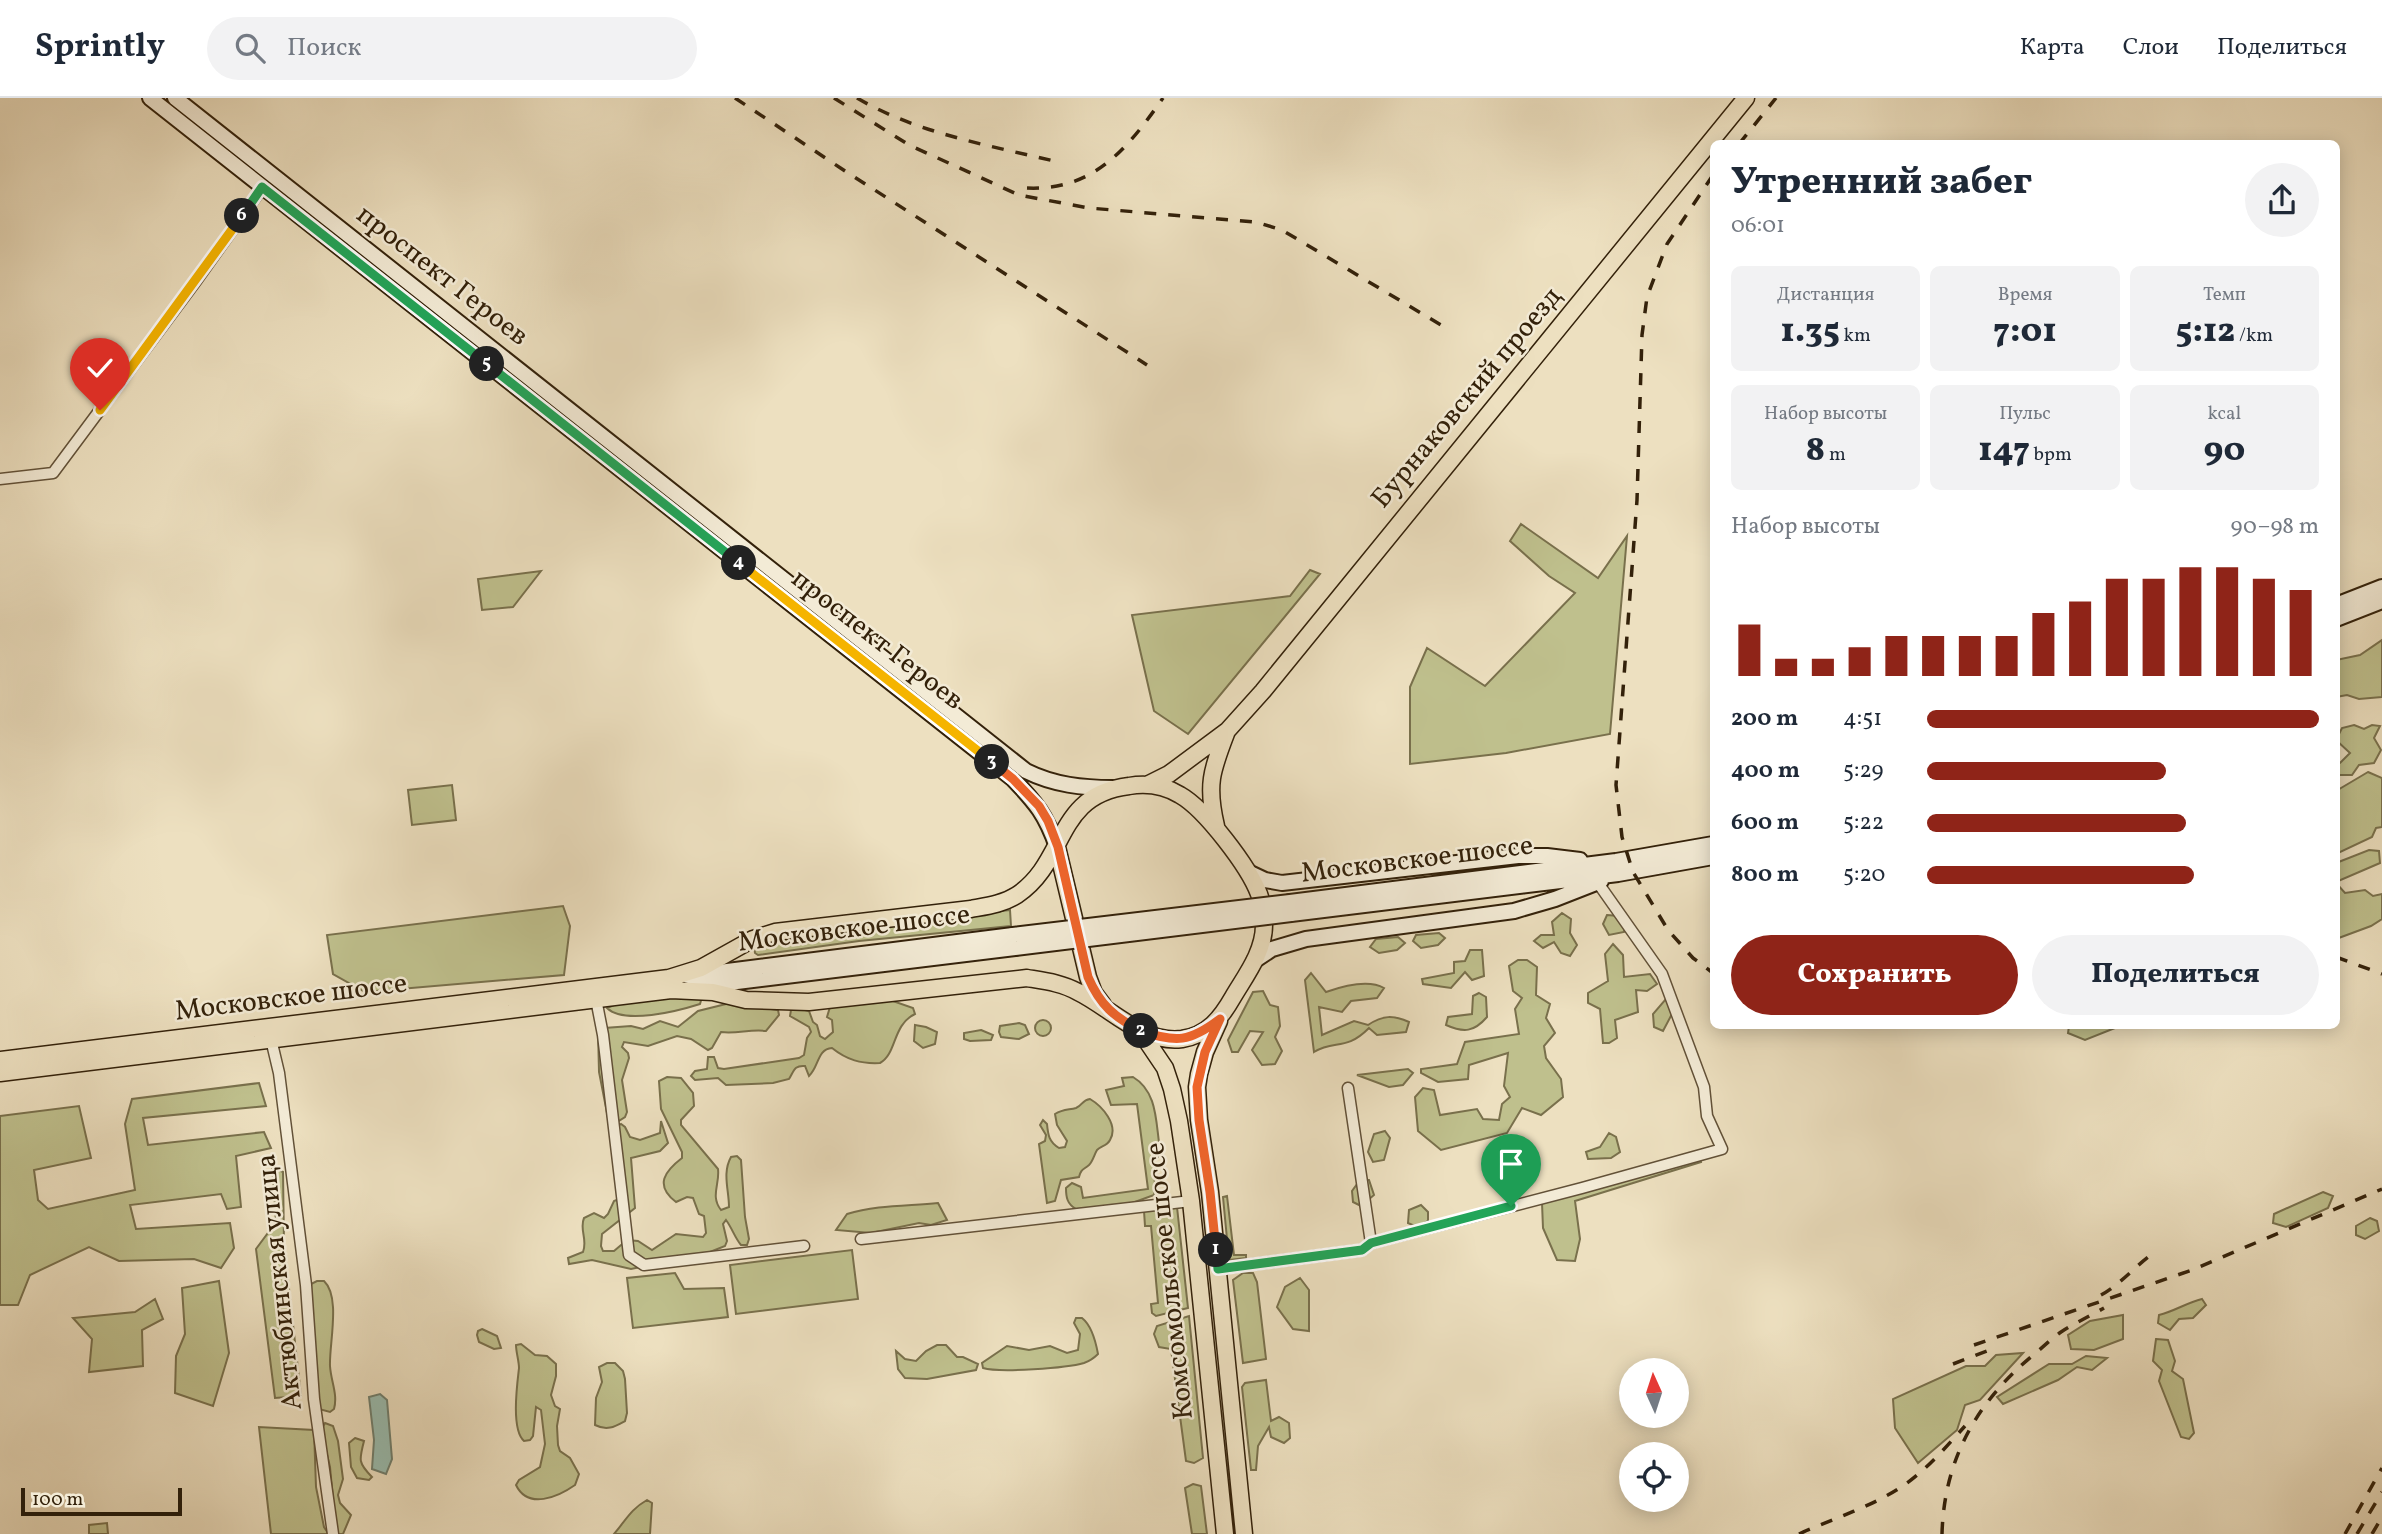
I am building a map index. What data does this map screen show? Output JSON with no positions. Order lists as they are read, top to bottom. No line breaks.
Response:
{"streets":{"main road":["проспект Героев","Бурнаковский проезд","Московское шоссе","Комсомольское шоссе"],"street":["Актюбинская улица"]},"crossings":[["проспект Героев","Комсомольское шоссе"],["Московское шоссе","Актюбинская улица"]],"scale_bar":"100 m","north":"top","page":{"header":"Sprintly","search":"Поиск","nav":["Карта","Слои","Поделиться"],"heading":["Утренний забег","06:01"],"pins":["6","5","4","3","2","1"],"stats":[["Дистанция","1.35 km"],["Время","7:01"],["Темп","5:12 /km"],["Набор высоты","8 m"],["Пульс","147 bpm"],["kcal","90"]],"chart":["Набор высоты","90–98 m"],"list":[{"name":"200 m","note":"4:51"},{"name":"400 m","note":"5:29"},{"name":"600 m","note":"5:22"},{"name":"800 m","note":"5:20"}],"buttons":["Сохранить","Поделиться"],"scale":"100 m"}}
